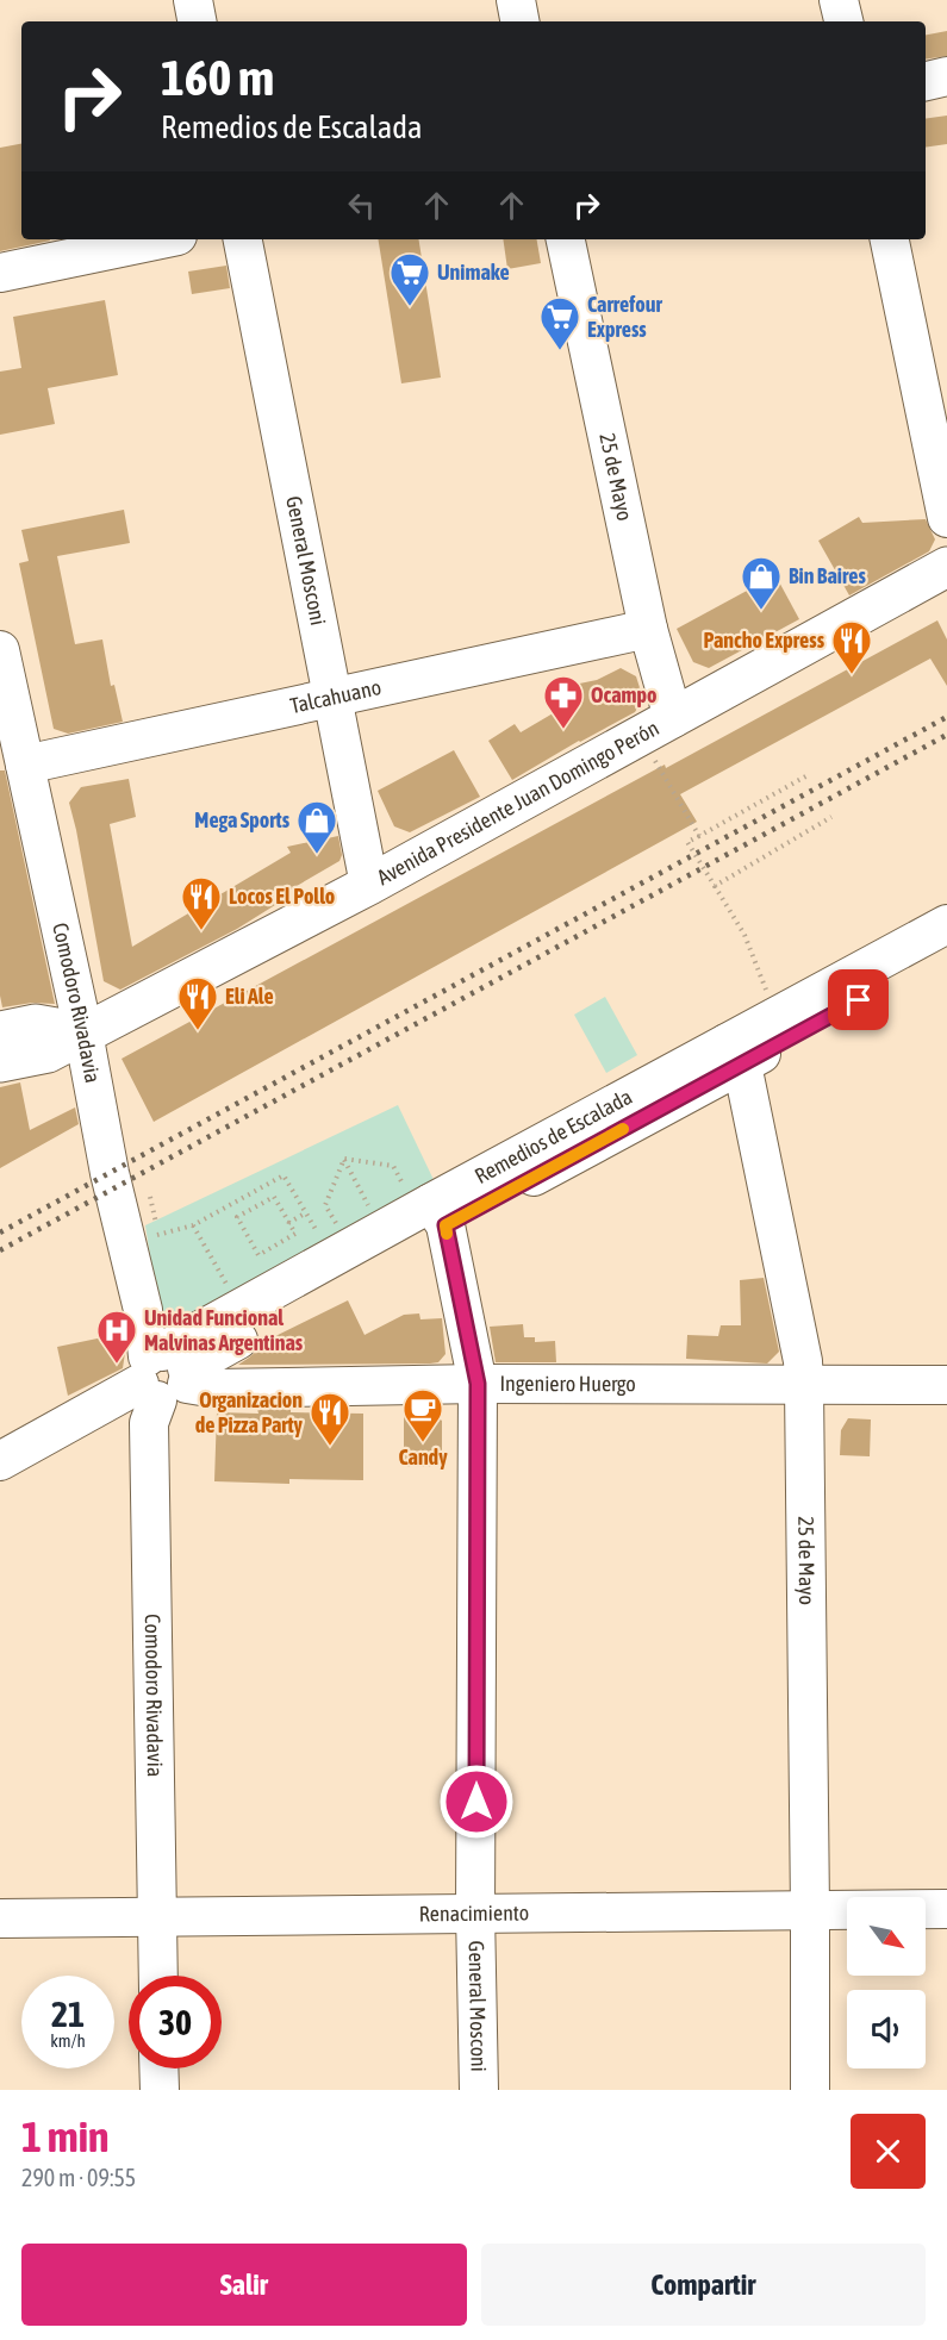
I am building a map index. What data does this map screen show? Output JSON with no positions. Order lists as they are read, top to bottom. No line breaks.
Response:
{"streets":{"main road":["Avenida Presidente Juan Domingo Perón"],"street":["25 de Mayo","General Mosconi","Talcahuano","Comodoro Rivadavia","Remedios de Escalada","Ingeniero Huergo","Renacimiento"]},"crossings":[["25 de Mayo","Talcahuano"],["25 de Mayo","Avenida Presidente Juan Domingo Perón"],["25 de Mayo","Remedios de Escalada"],["25 de Mayo","Ingeniero Huergo"],["25 de Mayo","Renacimiento"],["General Mosconi","Talcahuano"],["General Mosconi","Avenida Presidente Juan Domingo Perón"],["General Mosconi","Remedios de Escalada"],["General Mosconi","Ingeniero Huergo"],["General Mosconi","Renacimiento"],["Talcahuano","Comodoro Rivadavia"],["Avenida Presidente Juan Domingo Perón","Comodoro Rivadavia"],["Comodoro Rivadavia","Remedios de Escalada"],["Comodoro Rivadavia","Ingeniero Huergo"],["Comodoro Rivadavia","Renacimiento"],["Remedios de Escalada","Ingeniero Huergo"]],"places":{"supermarket":["Unimake","Carrefour Express"],"shop":["Bin Baires","Mega Sports"],"restaurant":["Pancho Express","Locos El Pollo","Eli Ale","Organizacion de Pizza Party"],"pharmacy":["Ocampo"],"hospital":["Unidad Funcional Malvinas Argentinas"],"cafe":["Candy"]},"north":"bottom right","page":{"turn":["160 m","Remedios de Escalada"],"speed":"21 km/h","limit":"30","heading":["1 min","290 m · 09:55"],"buttons":["Salir","Compartir"]}}
